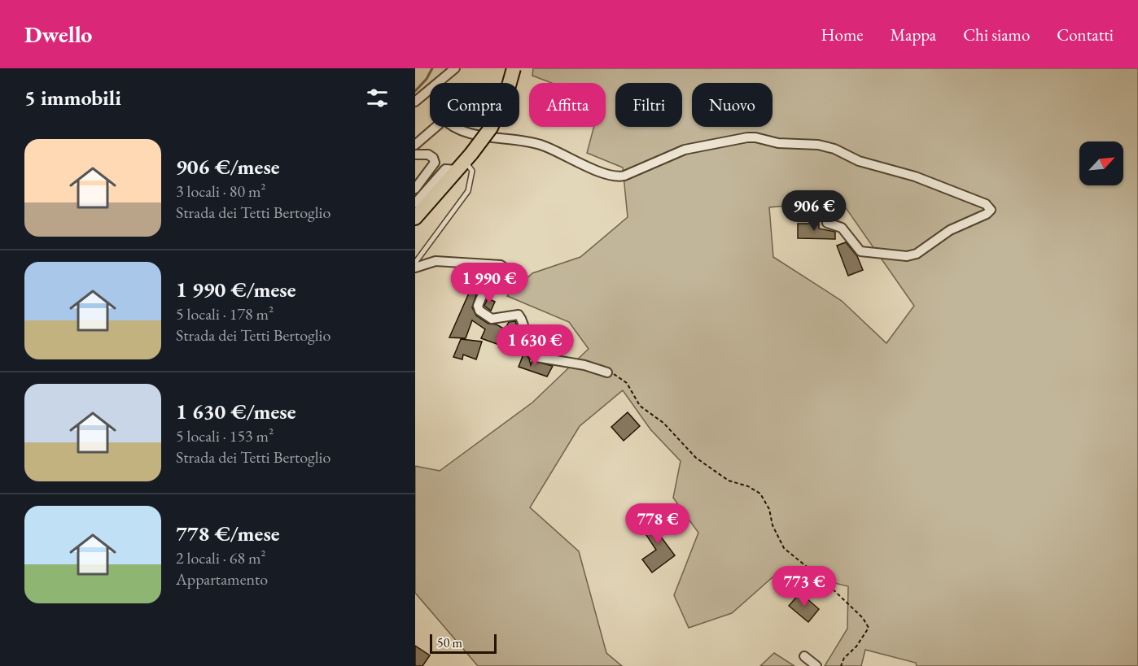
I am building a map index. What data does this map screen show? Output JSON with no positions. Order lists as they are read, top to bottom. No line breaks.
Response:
{"scale_bar":"50 m","north":"top right","page":{"header":"Dwello","nav":["Home","Mappa","Chi siamo","Contatti"],"heading":"5 immobili","chip":["Compra","Affitta","Filtri","Nuovo"],"list":[{"name":"906 €/mese","note":"3 locali · 80 m² · Strada dei Tetti Bertoglio"},{"name":"1 990 €/mese","note":"5 locali · 178 m² · Strada dei Tetti Bertoglio"},{"name":"1 630 €/mese","note":"5 locali · 153 m² · Strada dei Tetti Bertoglio"},{"name":"778 €/mese","note":"2 locali · 68 m² · Appartamento"}],"price":["906 €","1 990 €","1 630 €","778 €","773 €"],"scale":"50 m"}}
